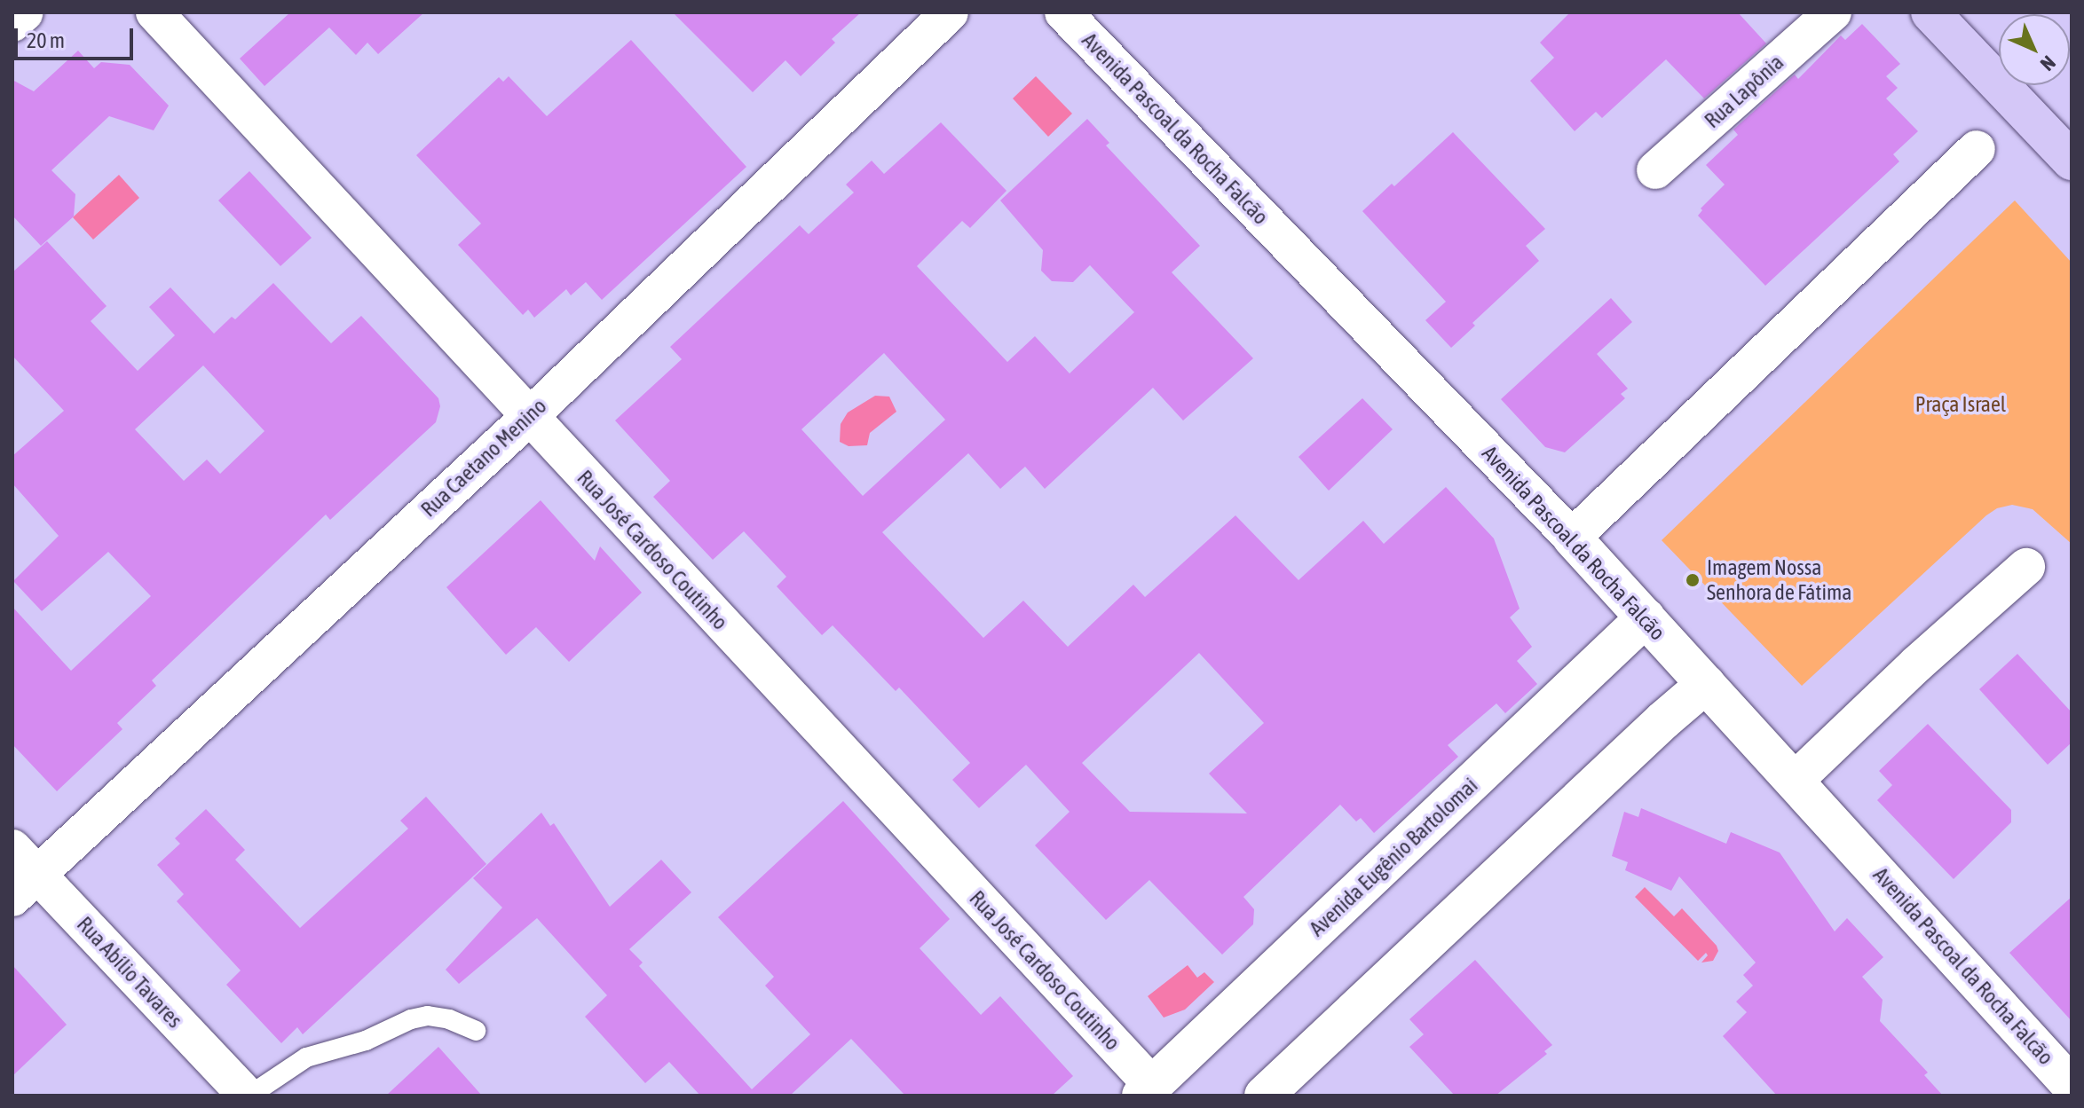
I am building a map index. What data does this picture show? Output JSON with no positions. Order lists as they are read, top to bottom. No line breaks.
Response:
{"streets":{"street":["Rua Lapônia","Avenida Pascoal da Rocha Falcão","Rua Caetano Menino","Rua José Cardoso Coutinho","Avenida Eugênio Bartolomai","Rua Abílio Tavares"]},"crossings":[["Avenida Pascoal da Rocha Falcão","Avenida Eugênio Bartolomai"],["Rua Caetano Menino","Rua José Cardoso Coutinho"],["Rua Caetano Menino","Rua Abílio Tavares"],["Rua José Cardoso Coutinho","Avenida Eugênio Bartolomai"]],"parks":["Praça Israel"],"places":["Imagem Nossa Senhora de Fátima"],"scale_bar":"20 m","north":"bottom right"}
